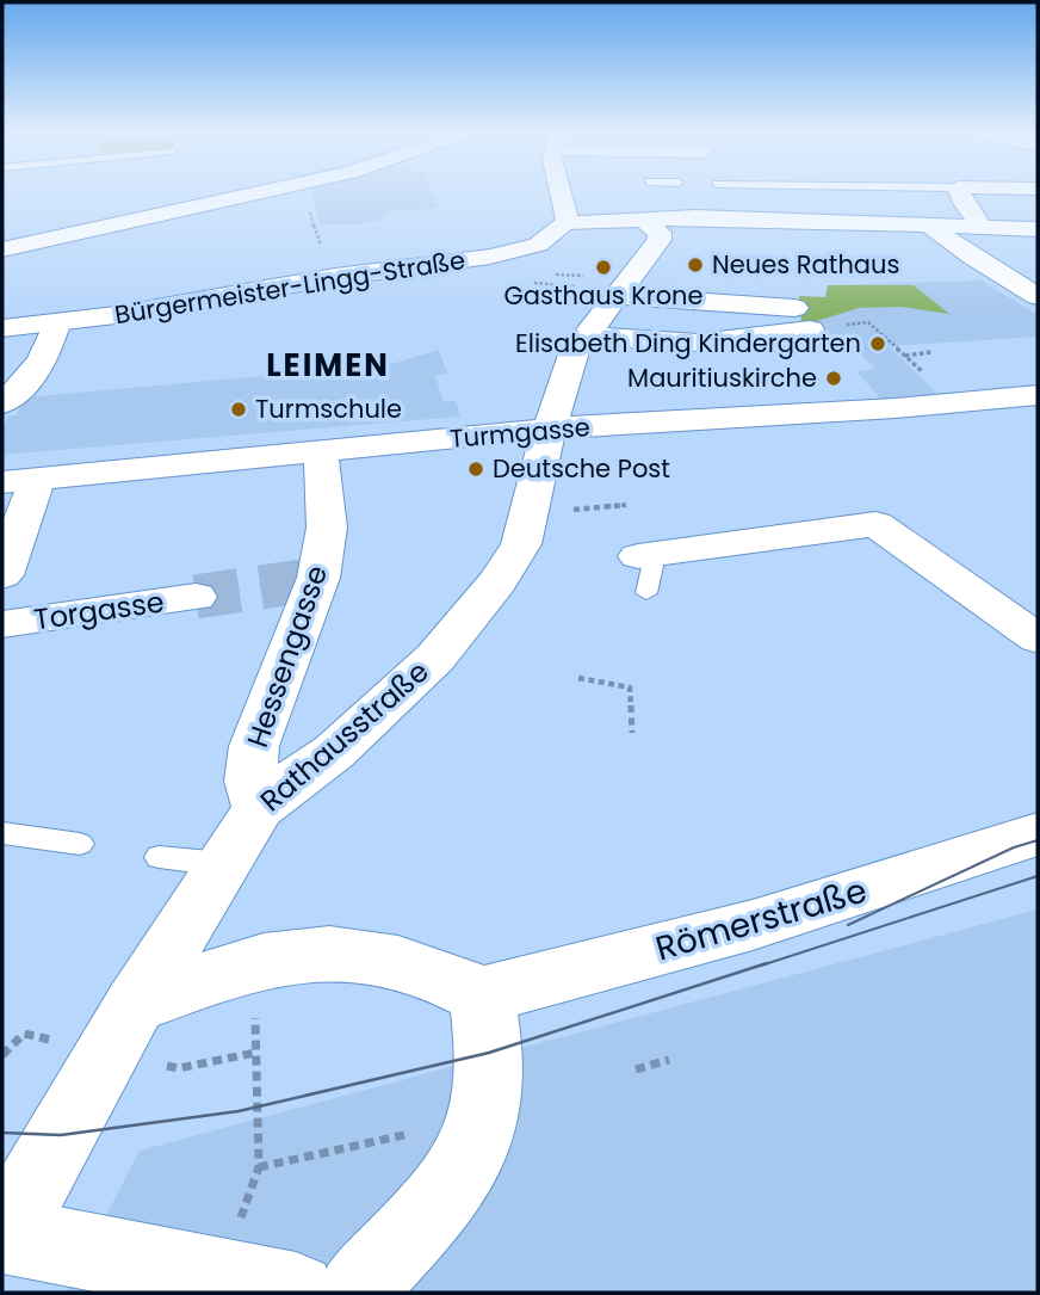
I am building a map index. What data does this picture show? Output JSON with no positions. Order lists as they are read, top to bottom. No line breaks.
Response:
{"streets":{"street":["Bürgermeister-Lingg-Straße","Turmgasse","Torgasse","Hessengasse","Rathausstraße","Römerstraße"]},"crossings":[["Turmgasse","Hessengasse"],["Turmgasse","Rathausstraße"],["Hessengasse","Rathausstraße"]],"districts":["LEIMEN"],"places":["Neues Rathaus","Gasthaus Krone","Elisabeth Ding Kindergarten","Mauritiuskirche","Turmschule","Deutsche Post"]}
